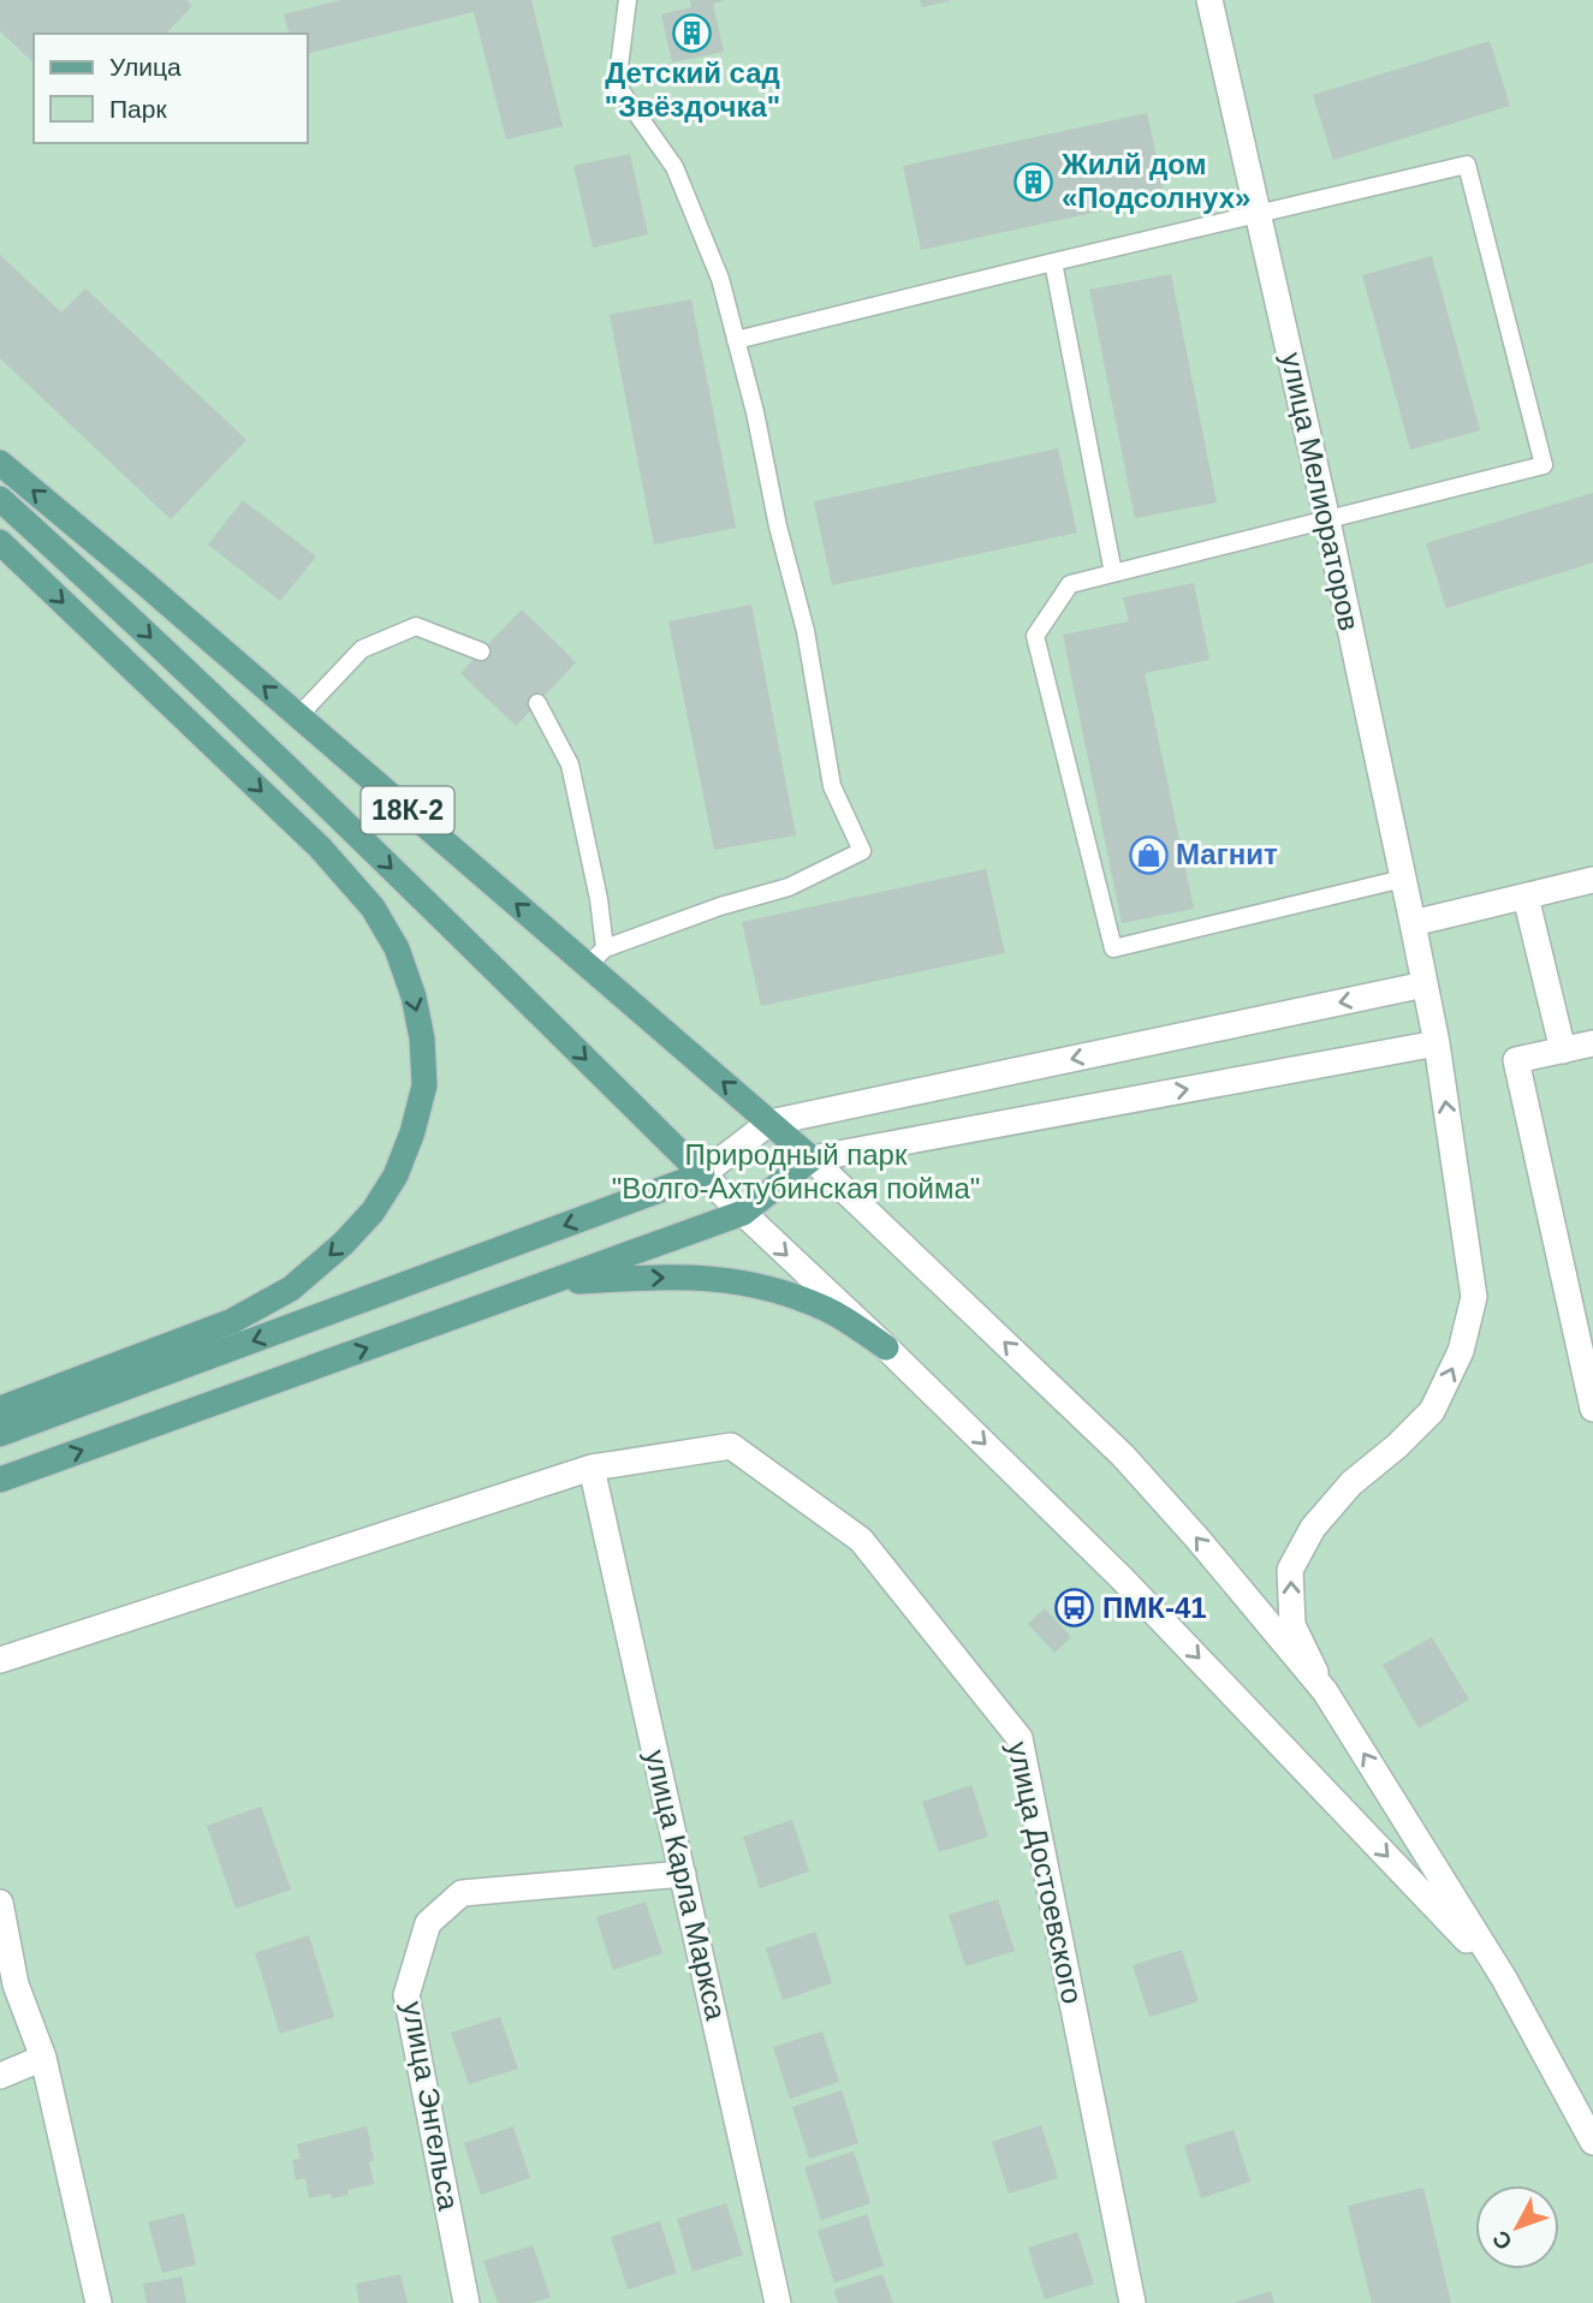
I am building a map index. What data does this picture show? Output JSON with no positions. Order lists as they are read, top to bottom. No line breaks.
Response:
{"streets":{"main road":["18К-2"],"street":["улица Мелиораторов","улица Достоевского","улица Карла Маркса","улица Энгельса"]},"crossings":[["улица Достоевского","улица Карла Маркса"],["улица Карла Маркса","улица Энгельса"]],"one_way":["улица Мелиораторов"],"parks":["Природный парк \"Волго-Ахтубинская пойма\""],"places":{"building":["Детский сад \"Звёздочка\"","Жилй дом «Подсолнух»"],"shop":["Магнит"],"bus stop":["ПМК-41"]},"legend":["Улица","Парк"],"north":"bottom left"}
